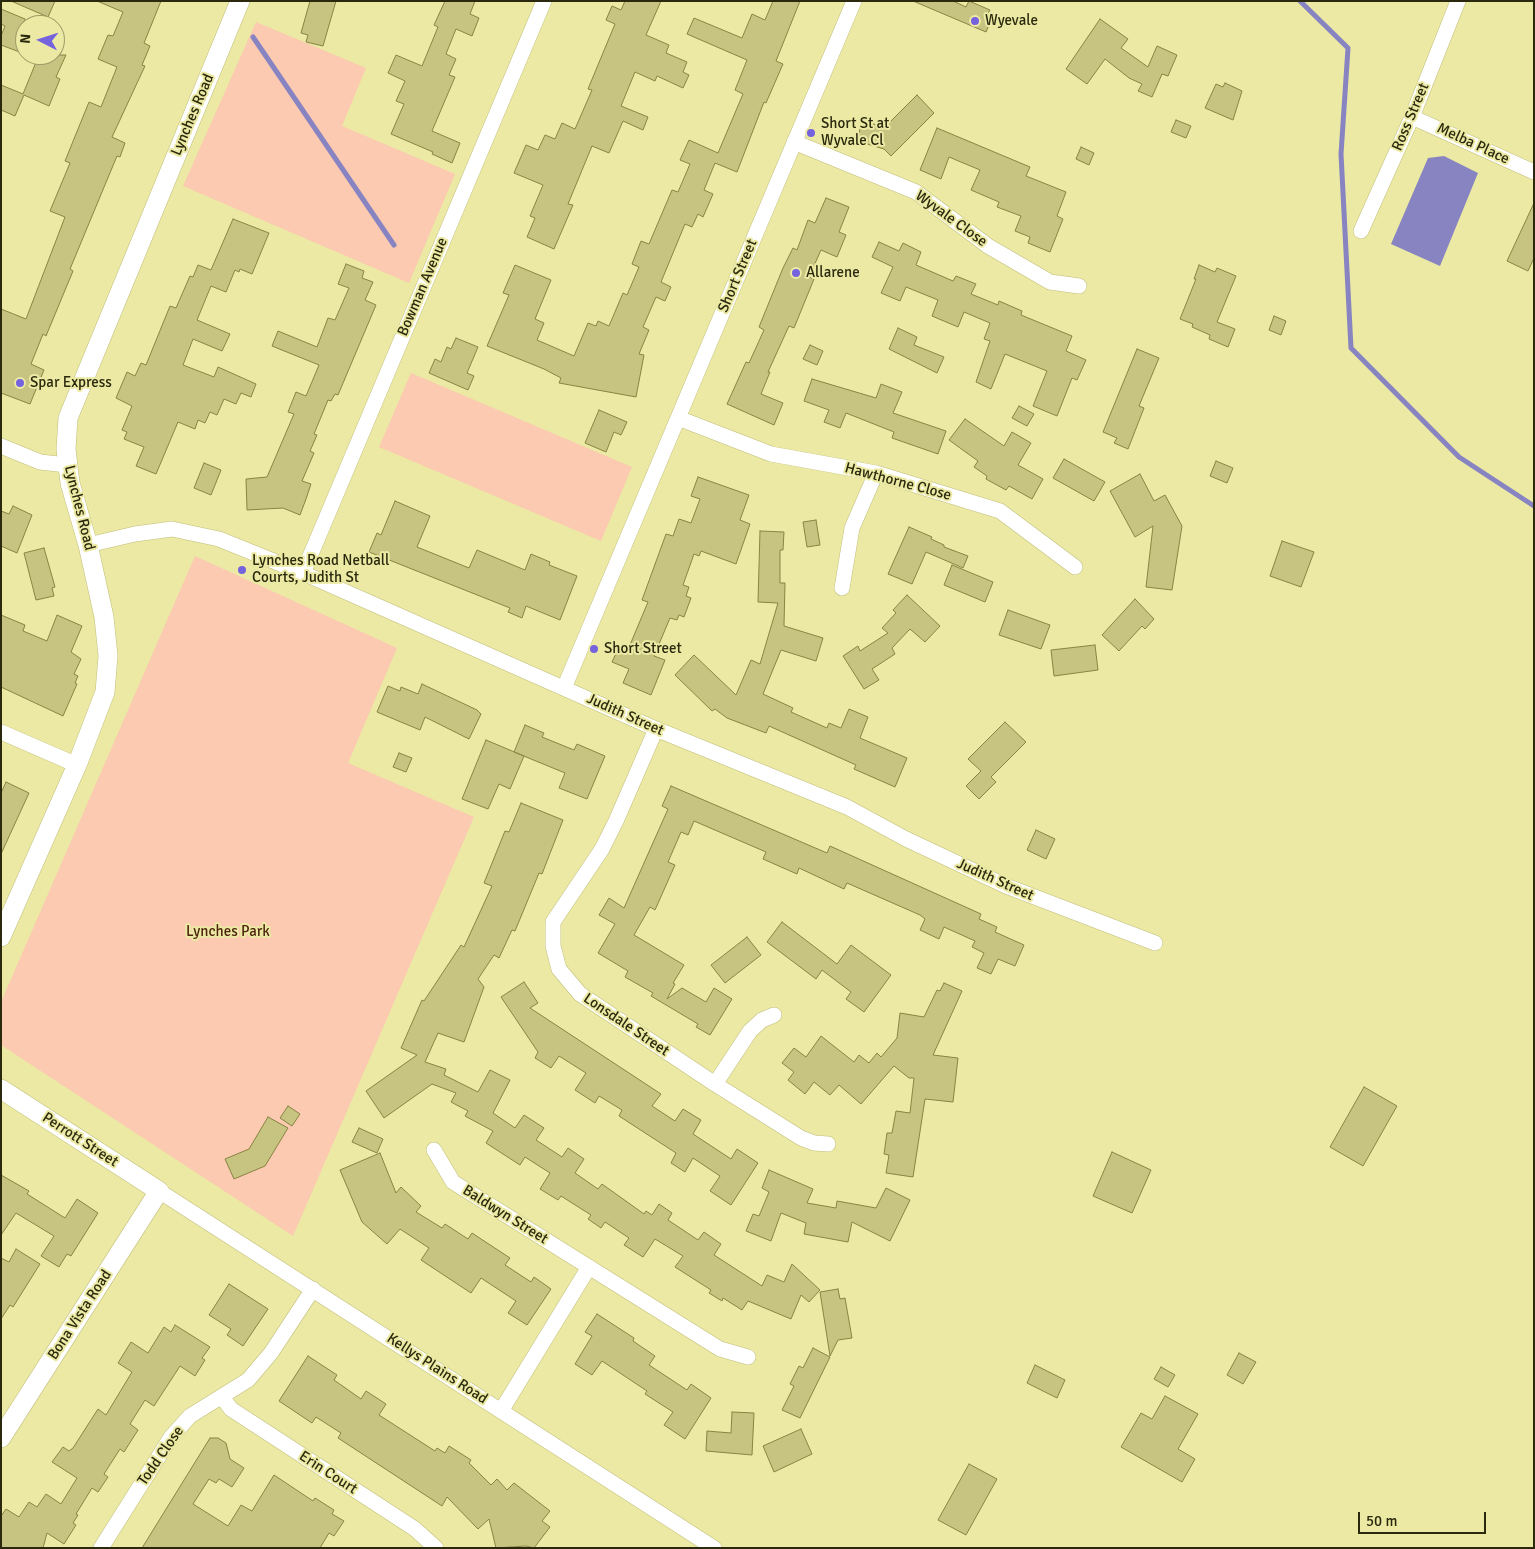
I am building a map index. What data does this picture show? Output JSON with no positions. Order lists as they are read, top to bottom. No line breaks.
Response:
{"streets":{"street":["Lynches Road","Ross Street","Melba Place","Wyvale Close","Short Street","Bowman Avenue","Hawthorne Close","Judith Street","Lonsdale Street","Perrott Street","Baldwyn Street","Bona Vista Road","Kellys Plains Road","Todd Close","Erin Court"]},"crossings":[["Lynches Road","Judith Street"],["Ross Street","Melba Place"],["Wyvale Close","Short Street"],["Short Street","Hawthorne Close"],["Short Street","Judith Street"],["Bowman Avenue","Judith Street"],["Judith Street","Lonsdale Street"],["Perrott Street","Bona Vista Road"],["Perrott Street","Kellys Plains Road"],["Bona Vista Road","Kellys Plains Road"],["Kellys Plains Road","Todd Close"],["Todd Close","Erin Court"]],"parks":["Lynches Park"],"places":["Wyevale","Short St at Wyvale Cl","Allarene","Spar Express","Lynches Road Netball Courts, Judith St","Short Street"],"scale_bar":"50 m","north":"left"}
